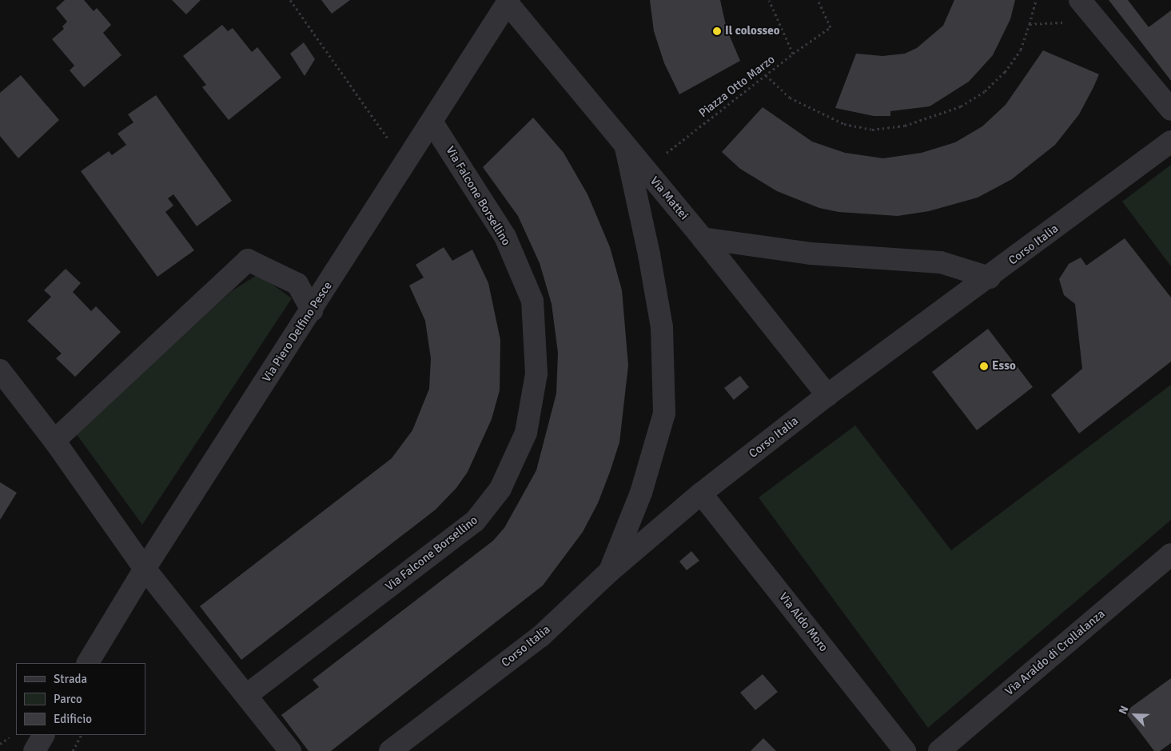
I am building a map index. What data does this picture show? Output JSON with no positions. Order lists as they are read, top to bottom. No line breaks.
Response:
{"streets":{"street":["Via Falcone Borsellino","Via Mattei","Corso Italia","Via Piero Delfino Pesce","Via Aldo Moro","Via Araldo di Crollalanza"],"path":["Piazza Otto Marzo"]},"crossings":[["Piazza Otto Marzo","Via Mattei"],["Via Falcone Borsellino","Via Piero Delfino Pesce"],["Via Mattei","Corso Italia"],["Via Mattei","Via Piero Delfino Pesce"],["Corso Italia","Via Aldo Moro"]],"places":["Il colosseo","Esso"],"legend":["Strada","Parco","Edificio"],"north":"top left"}
